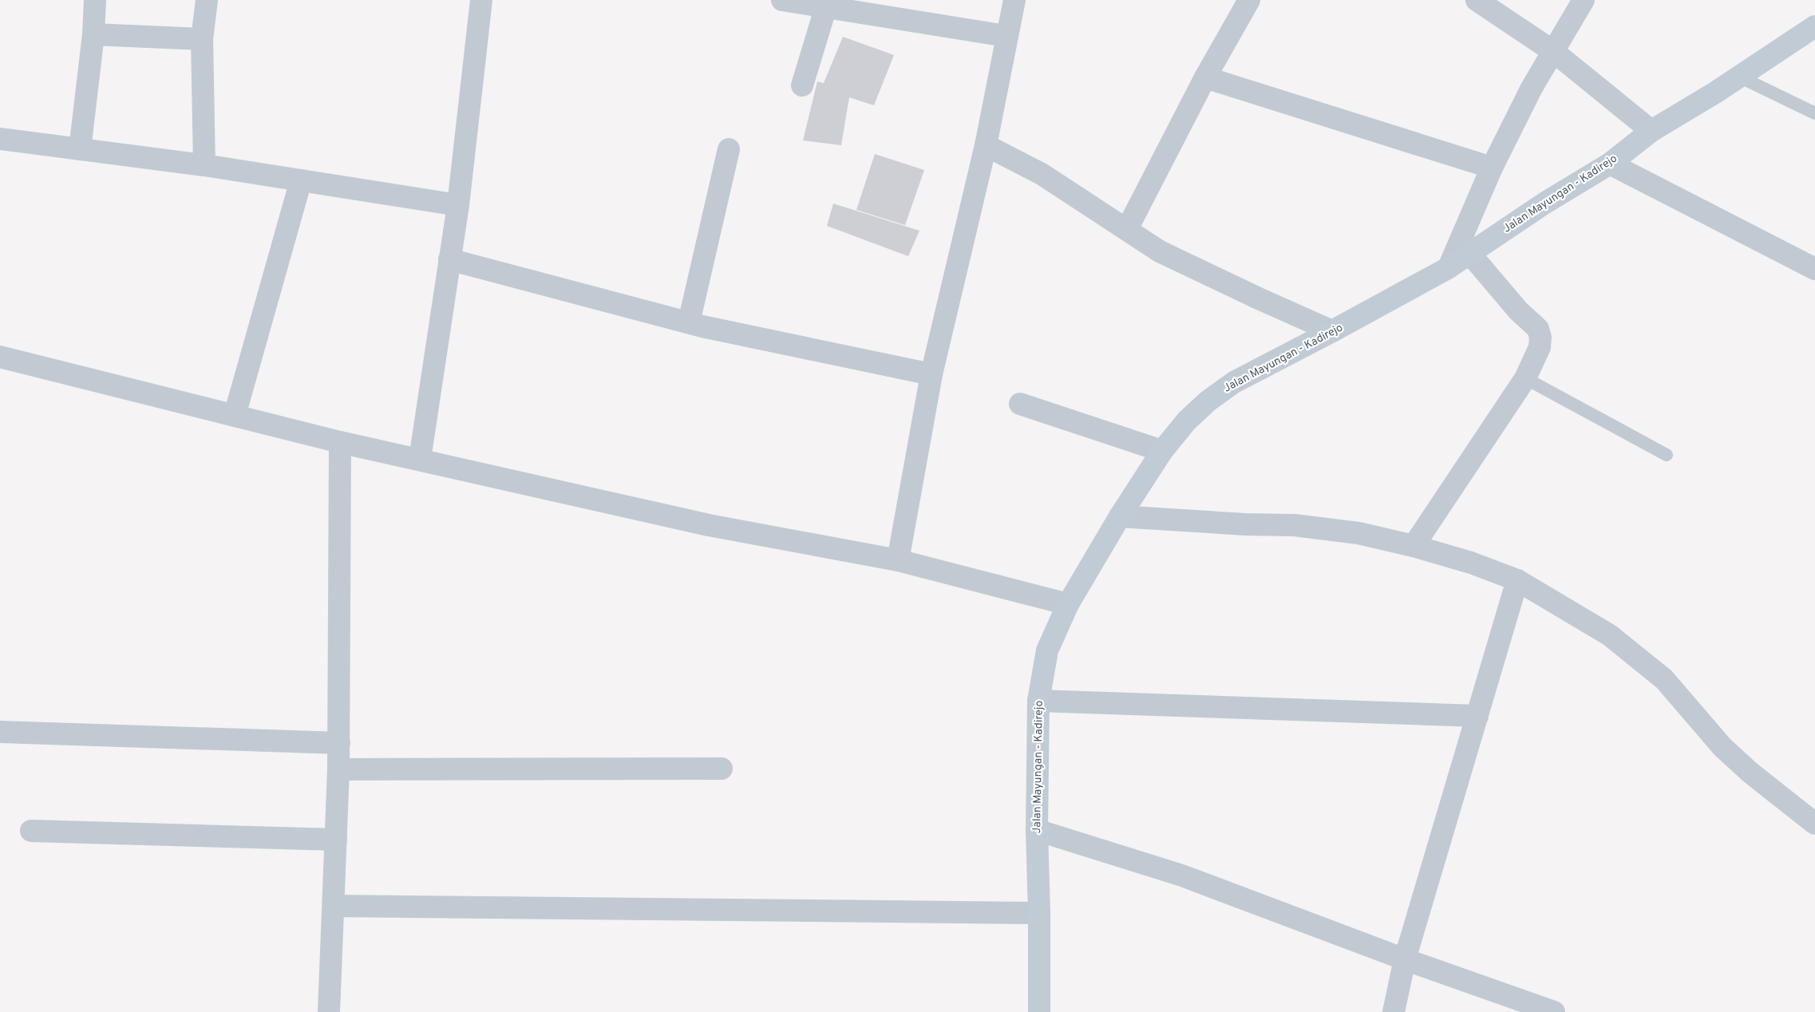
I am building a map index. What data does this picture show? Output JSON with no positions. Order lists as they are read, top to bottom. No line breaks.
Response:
{"streets":{"main road":["Jalan Mayungan - Kadirejo"]}}
